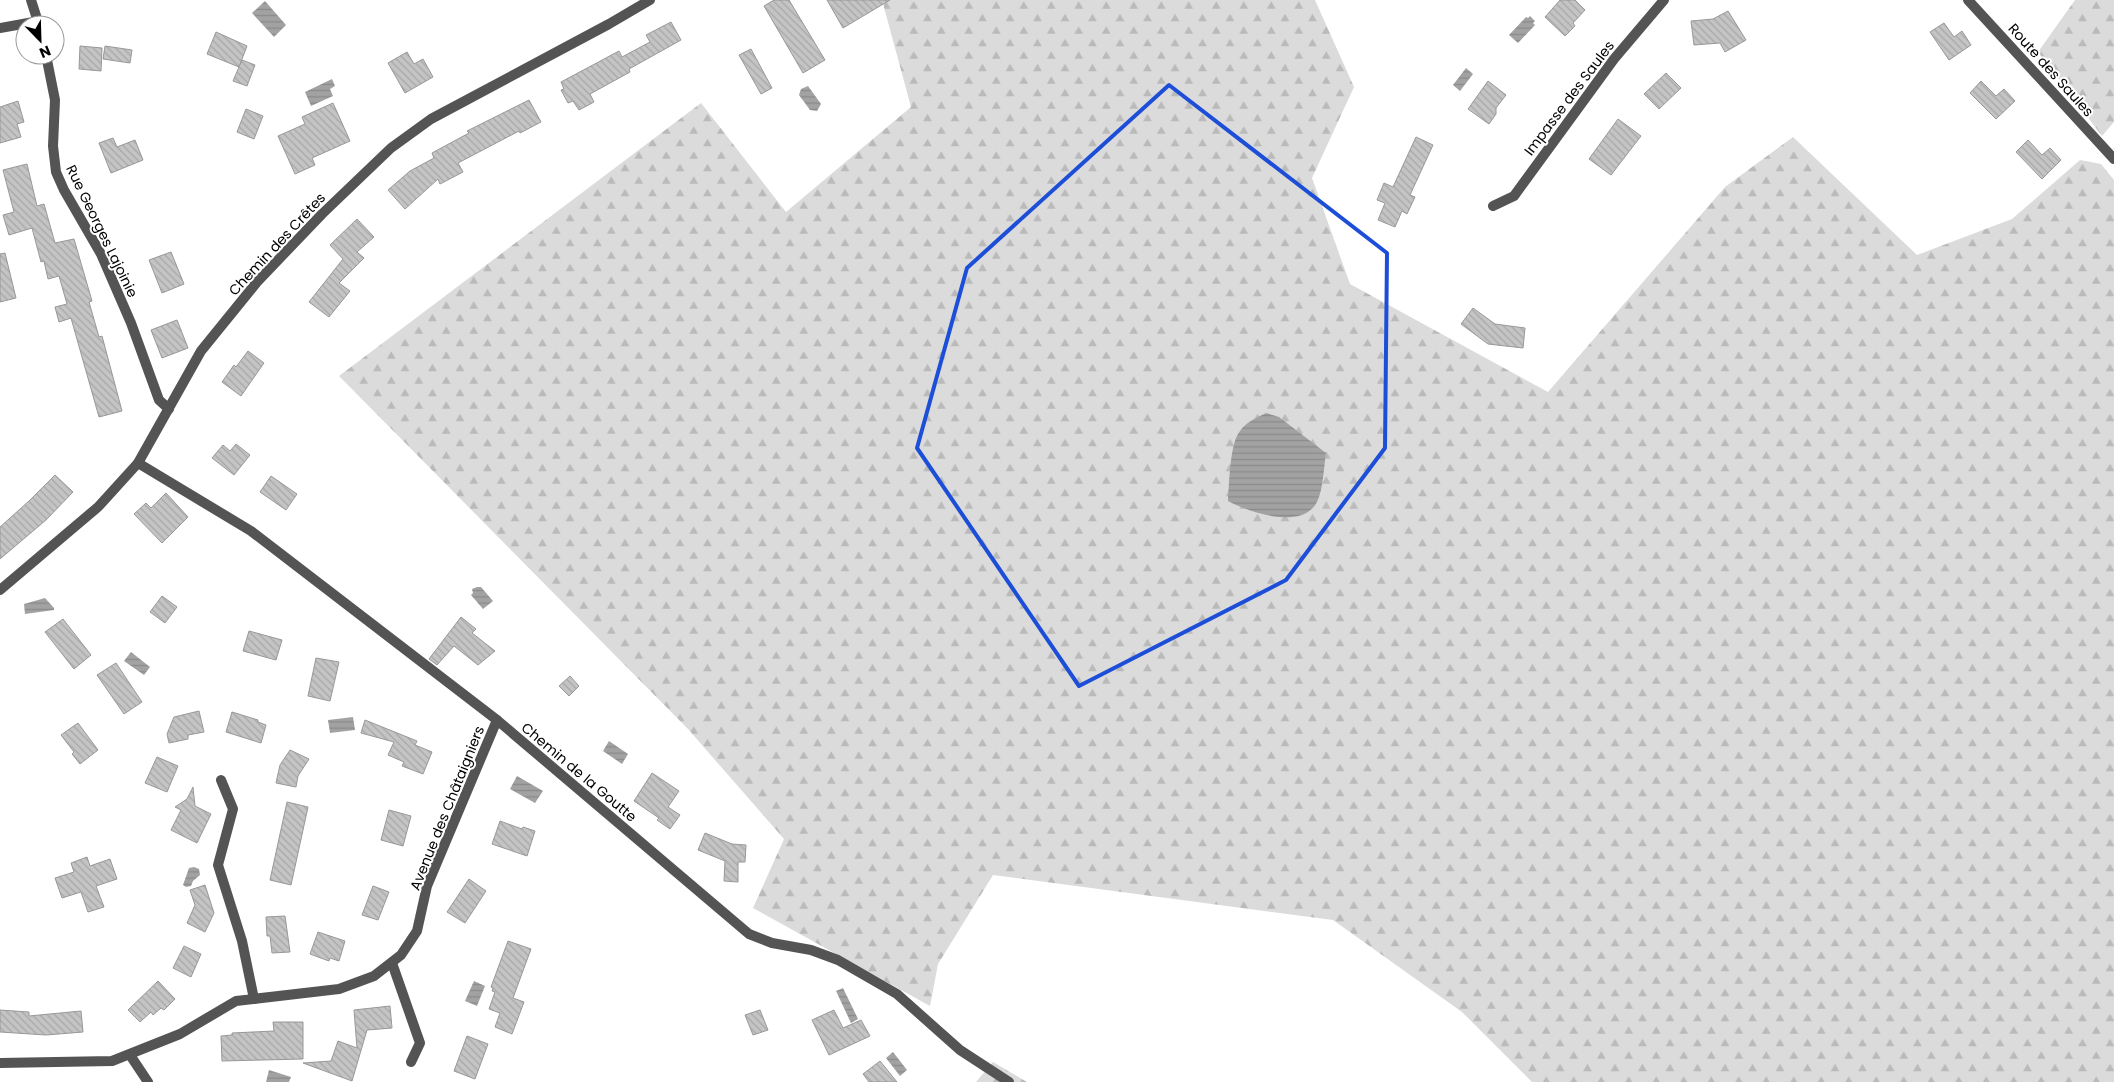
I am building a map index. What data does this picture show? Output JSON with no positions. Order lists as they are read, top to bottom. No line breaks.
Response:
{"streets":{"street":["Route des Saules","Impasse des Saules","Rue Georges Lajoinie","Chemin des Crêtes","Chemin de la Goutte","Avenue des Châtaigniers"]},"crossings":[["Rue Georges Lajoinie","Chemin des Crêtes"],["Chemin des Crêtes","Chemin de la Goutte"],["Chemin de la Goutte","Avenue des Châtaigniers"]],"north":"bottom right"}
